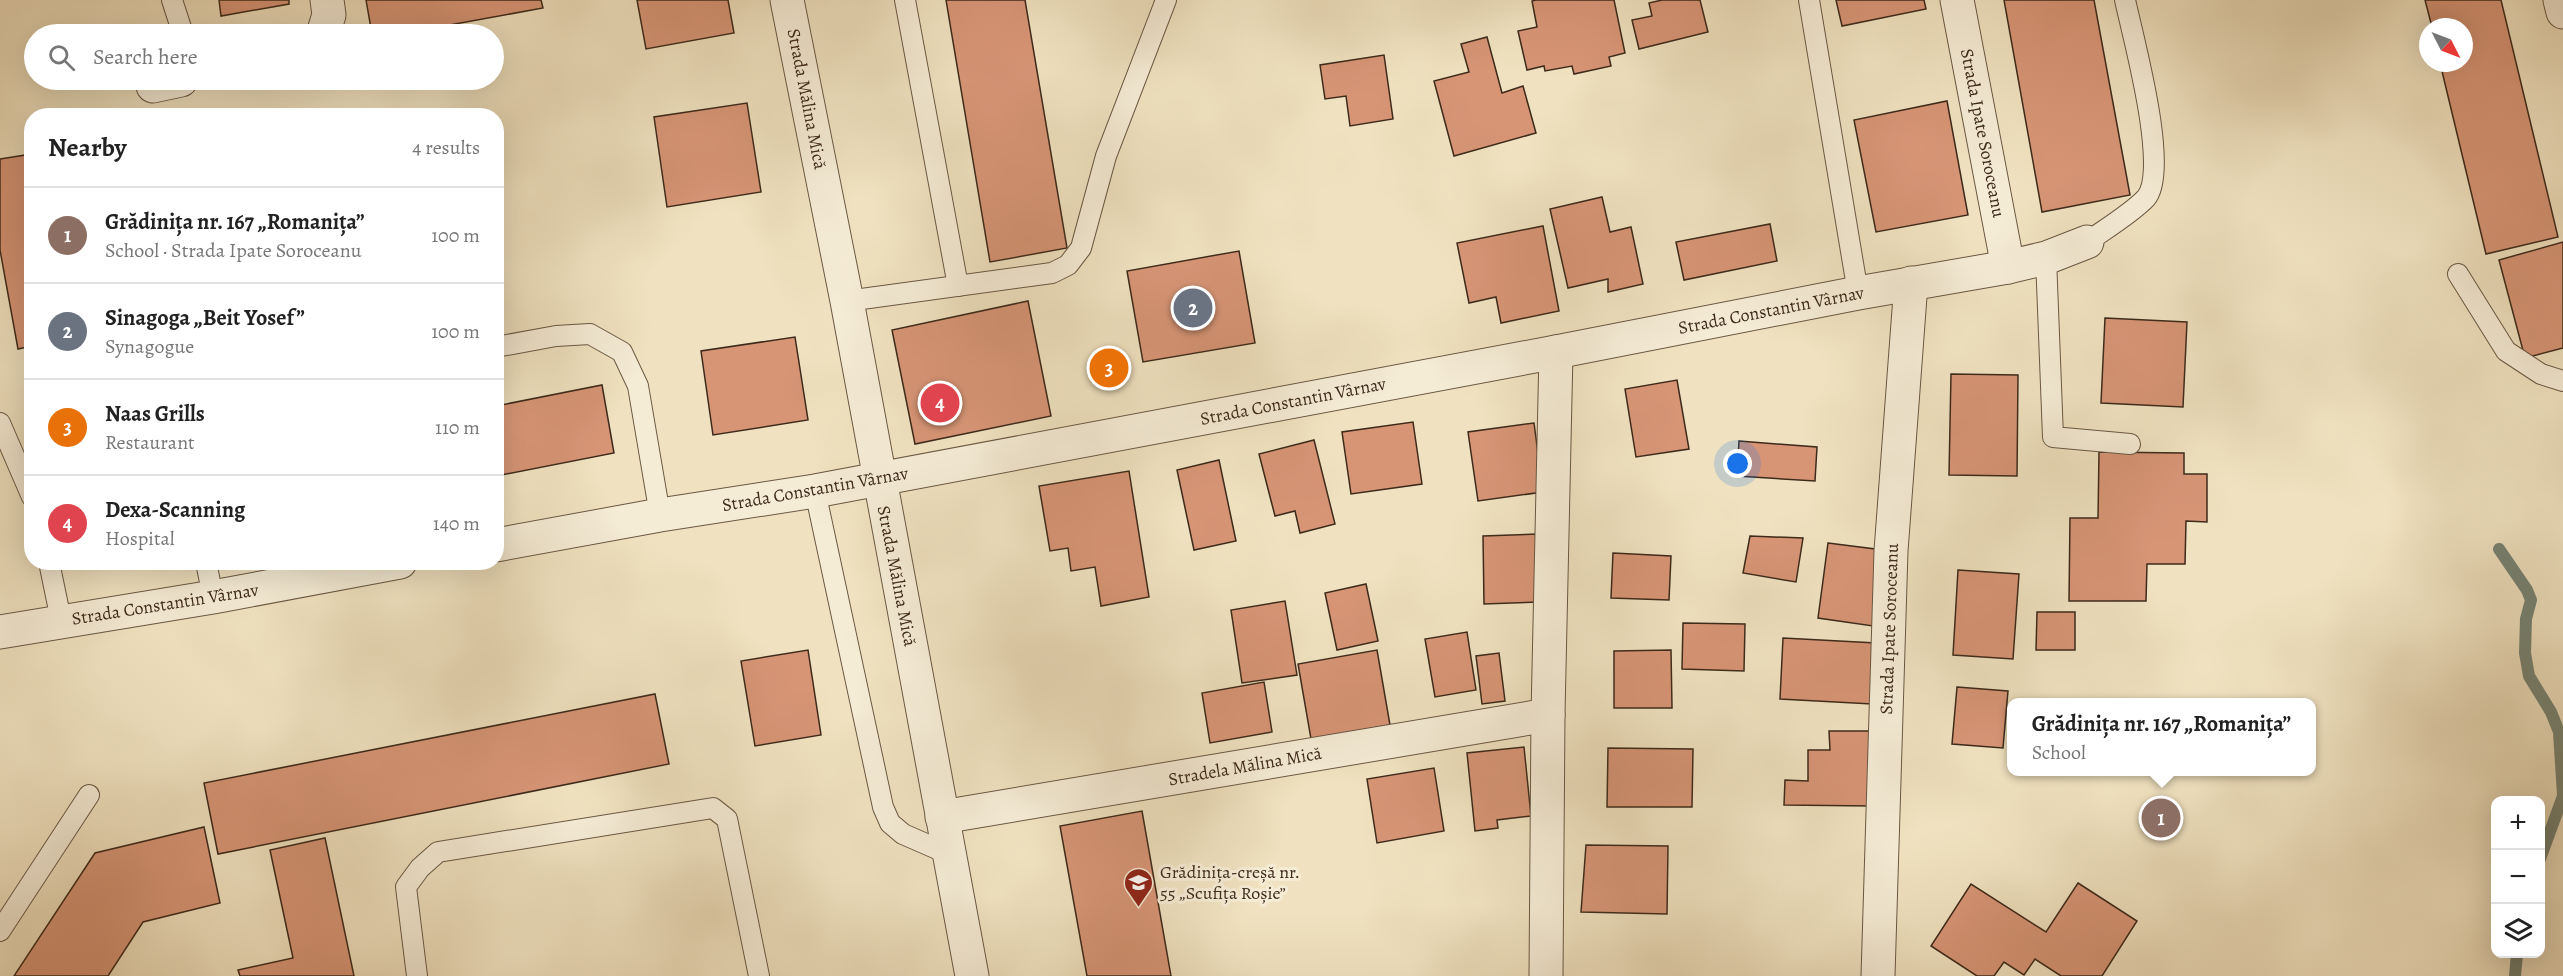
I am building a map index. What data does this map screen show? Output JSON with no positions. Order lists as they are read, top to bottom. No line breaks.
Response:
{"streets":{"street":["Strada Mălina Mică","Strada Ipate Soroceanu","Strada Constantin Vârnav","Stradela Mălina Mică"]},"crossings":[["Strada Mălina Mică","Strada Constantin Vârnav"],["Strada Mălina Mică","Stradela Mălina Mică"],["Strada Ipate Soroceanu","Strada Constantin Vârnav"]],"places":{"school or university":["Grădinița-creșă nr. 55 „Scufița Roșie”"]},"north":"bottom right","page":{"search":"Search here","heading":["Nearby","4 results"],"list":[{"mark":"1","name":"Grădinița nr. 167 „Romanița”","note":"School · Strada Ipate Soroceanu","value":"100 m"},{"mark":"2","name":"Sinagoga „Beit Yosef”","note":"Synagogue","value":"100 m"},{"mark":"3","name":"Naas Grills","note":"Restaurant","value":"110 m"},{"mark":"4","name":"Dexa-Scanning","note":"Hospital","value":"140 m"}],"pins":["2","3","4","1"],"popup":["Grădinița nr. 167 „Romanița”","School"],"map_buttons":["+","−"]}}
